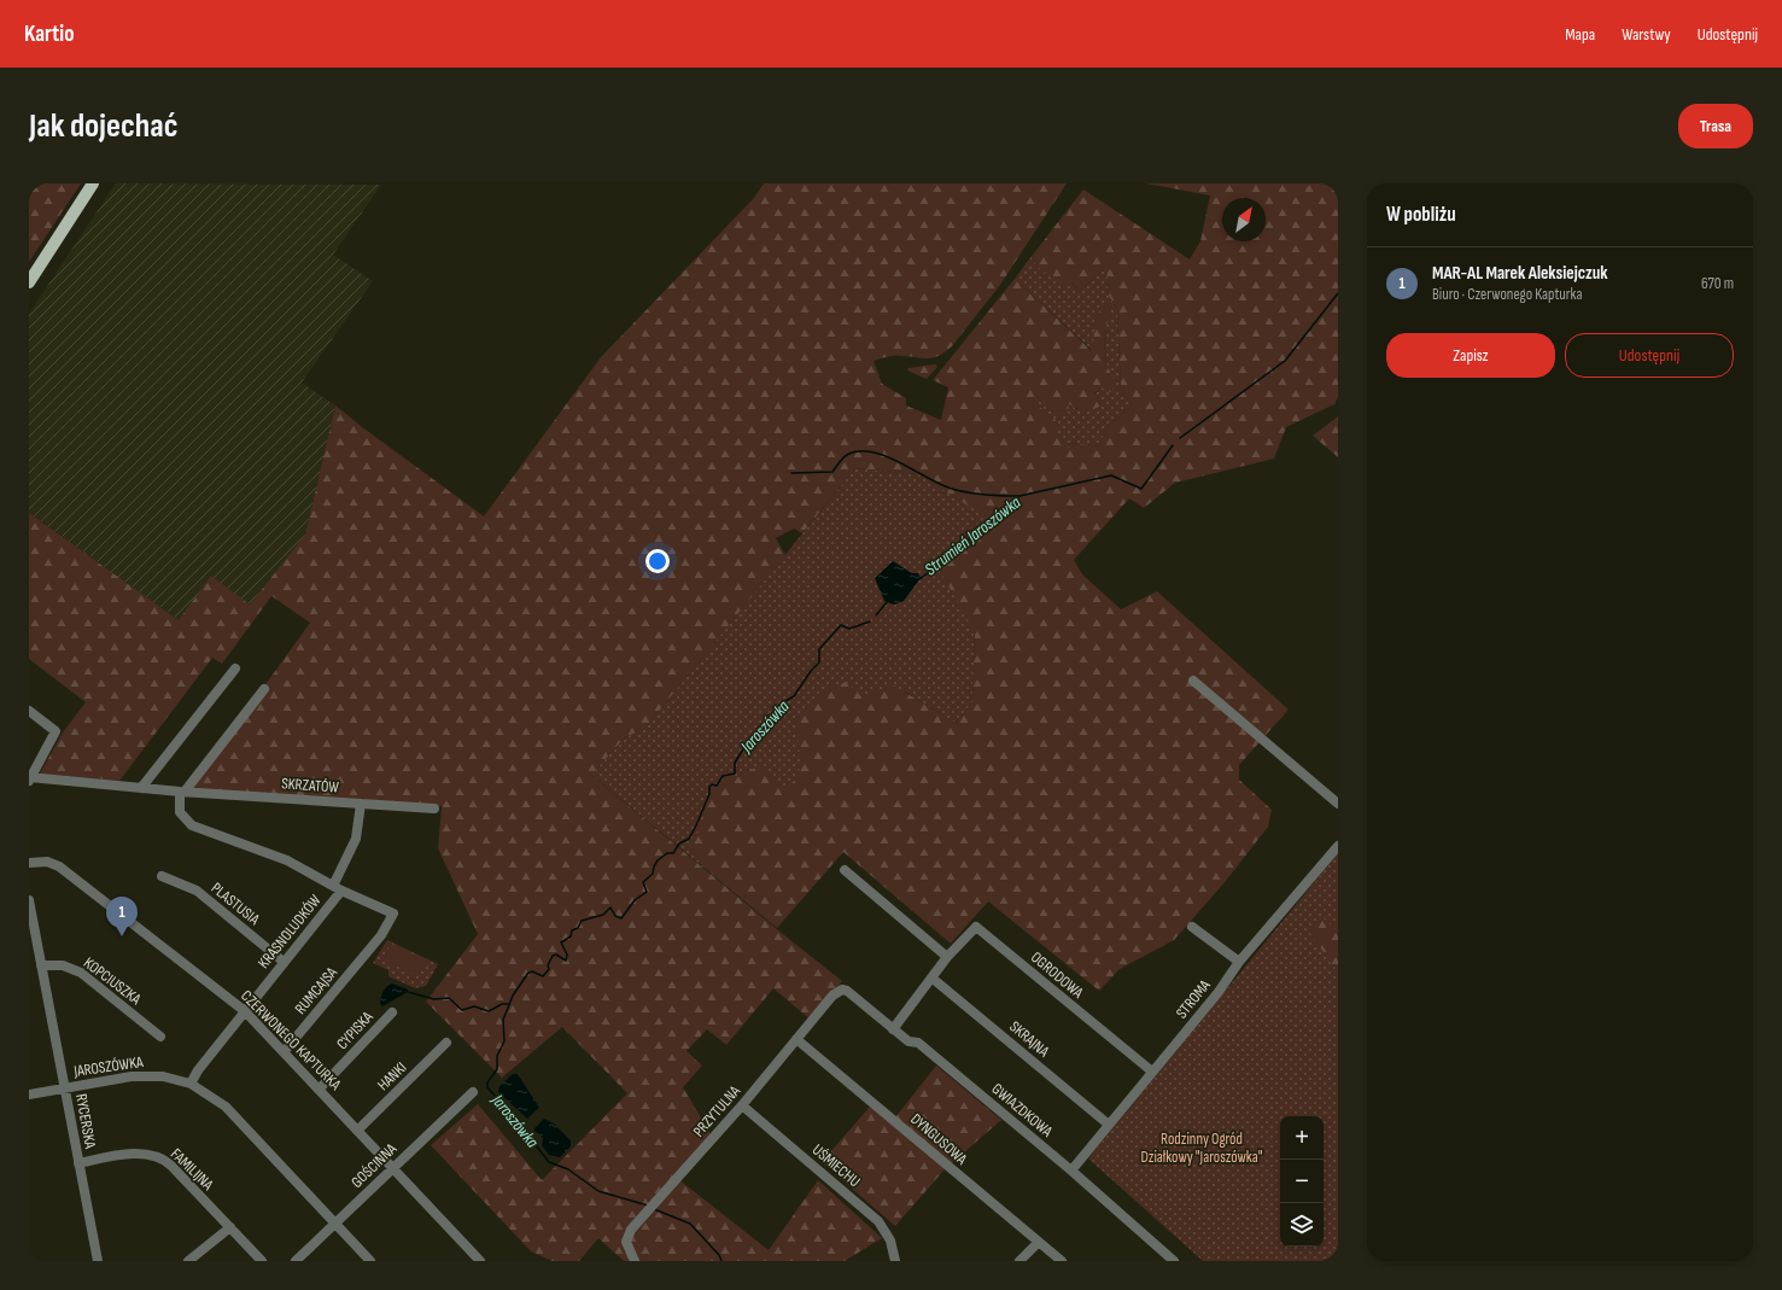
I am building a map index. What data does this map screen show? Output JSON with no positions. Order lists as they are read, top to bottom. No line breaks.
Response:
{"streets":{"street":["SKRZATÓW","PLASTUSIA","KRASNOLUDKÓW","OGRODOWA","KOPCIUSZKA","RUMCAJSA","STROMA","CYPISKA","SKRAJNA","CZERWONEGO KAPTURKA","JAROSZÓWKA","HANKI","GWIAZDKOWA","PRZYTULNA","RYCERSKA","DYNGUSOWA","GOŚCINNA","UŚMIECHU","FAMILIJNA"]},"crossings":[["SKRZATÓW","KRASNOLUDKÓW"],["PLASTUSIA","KRASNOLUDKÓW"],["KRASNOLUDKÓW","RUMCAJSA"],["KRASNOLUDKÓW","CZERWONEGO KAPTURKA"],["KRASNOLUDKÓW","JAROSZÓWKA"],["OGRODOWA","STROMA"],["OGRODOWA","SKRAJNA"],["OGRODOWA","GWIAZDKOWA"],["KOPCIUSZKA","RYCERSKA"],["RUMCAJSA","CZERWONEGO KAPTURKA"],["STROMA","SKRAJNA"],["STROMA","GWIAZDKOWA"],["CYPISKA","CZERWONEGO KAPTURKA"],["CZERWONEGO KAPTURKA","HANKI"],["CZERWONEGO KAPTURKA","GOŚCINNA"],["JAROSZÓWKA","RYCERSKA"],["JAROSZÓWKA","GOŚCINNA"],["GWIAZDKOWA","PRZYTULNA"],["PRZYTULNA","DYNGUSOWA"],["PRZYTULNA","UŚMIECHU"],["RYCERSKA","FAMILIJNA"]],"water":["Strumień Jaroszówka","Jaroszówka"],"parks":["Rodzinny Ogród Działkowy \"Jaroszówka\""],"north":"top right","page":{"header":"Kartio","nav":["Mapa","Warstwy","Udostępnij"],"buttons":["Trasa",["Zapisz","Udostępnij"]],"title":"Jak dojechać","heading":"W pobliżu","list":[{"mark":"1","name":"MAR-AL Marek Aleksiejczuk","note":"Biuro · Czerwonego Kapturka","value":"670 m"}],"pins":"1","map_buttons":["+","−"]}}
